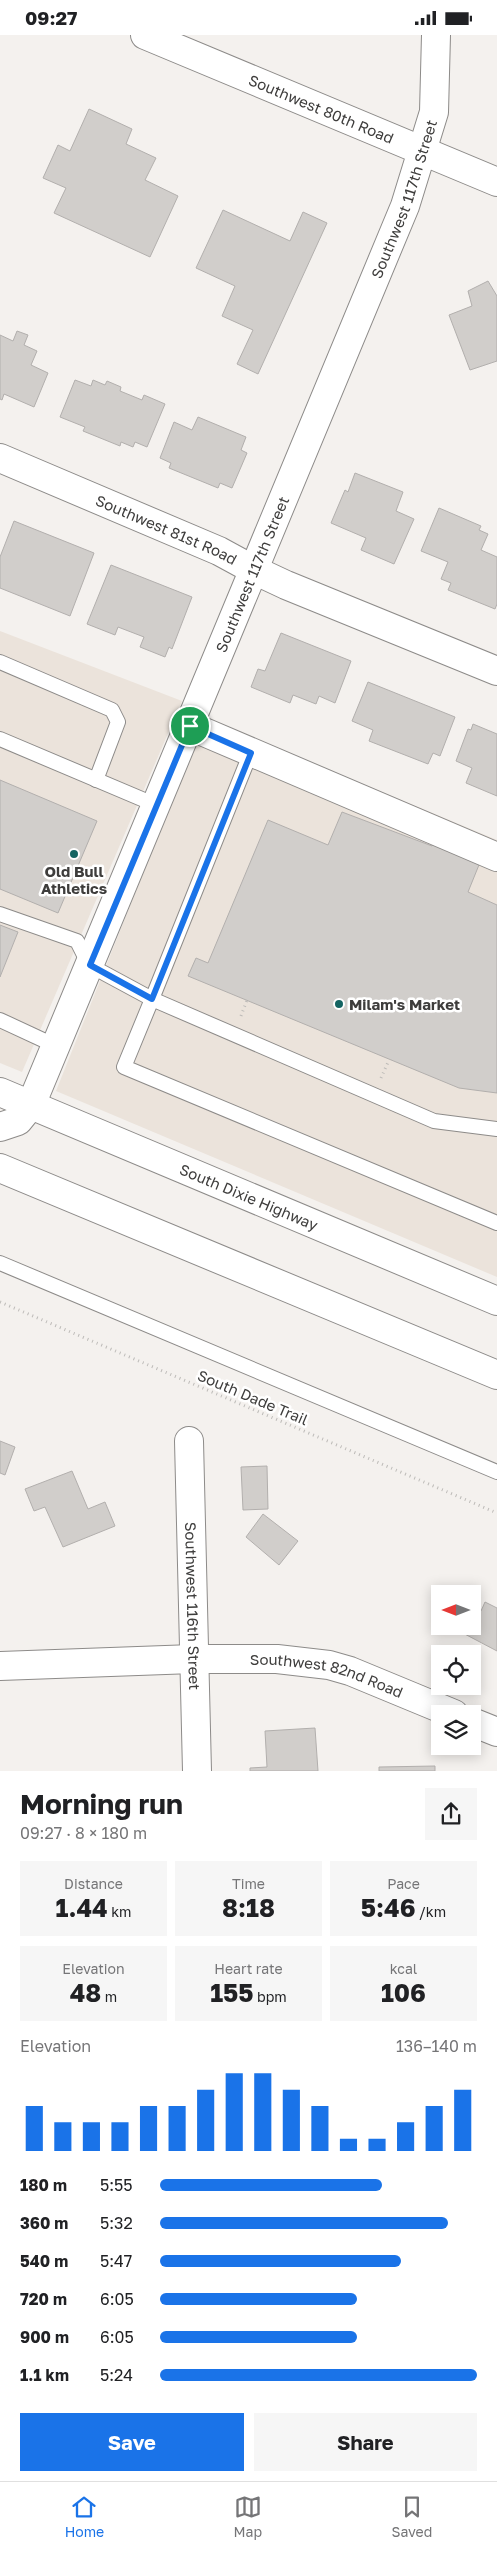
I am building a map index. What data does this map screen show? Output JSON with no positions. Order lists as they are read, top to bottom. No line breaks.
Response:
{"streets":{"main road":["Southwest 80th Road","Southwest 117th Street","Southwest 81st Road","South Dixie Highway","Southwest 116th Street","Southwest 82nd Road"],"path":["South Dade Trail"]},"crossings":[["Southwest 80th Road","Southwest 117th Street"],["Southwest 117th Street","Southwest 81st Road"],["Southwest 117th Street","South Dixie Highway"],["Southwest 116th Street","Southwest 82nd Road"]],"places":["Old Bull Athletics","Milam's Market"],"north":"left","page":{"status":"09:27","heading":["Morning run","09:27 · 8 × 180 m"],"stats":[["Distance","1.44 km"],["Time","8:18"],["Pace","5:46 /km"],["Elevation","48 m"],["Heart rate","155 bpm"],["kcal","106"]],"chart":["Elevation","136–140 m"],"list":[{"name":"180 m","note":"5:55"},{"name":"360 m","note":"5:32"},{"name":"540 m","note":"5:47"},{"name":"720 m","note":"6:05"},{"name":"900 m","note":"6:05"},{"name":"1.1 km","note":"5:24"}],"buttons":["Save","Share"],"tabs":["Home","Map","Saved"]}}
